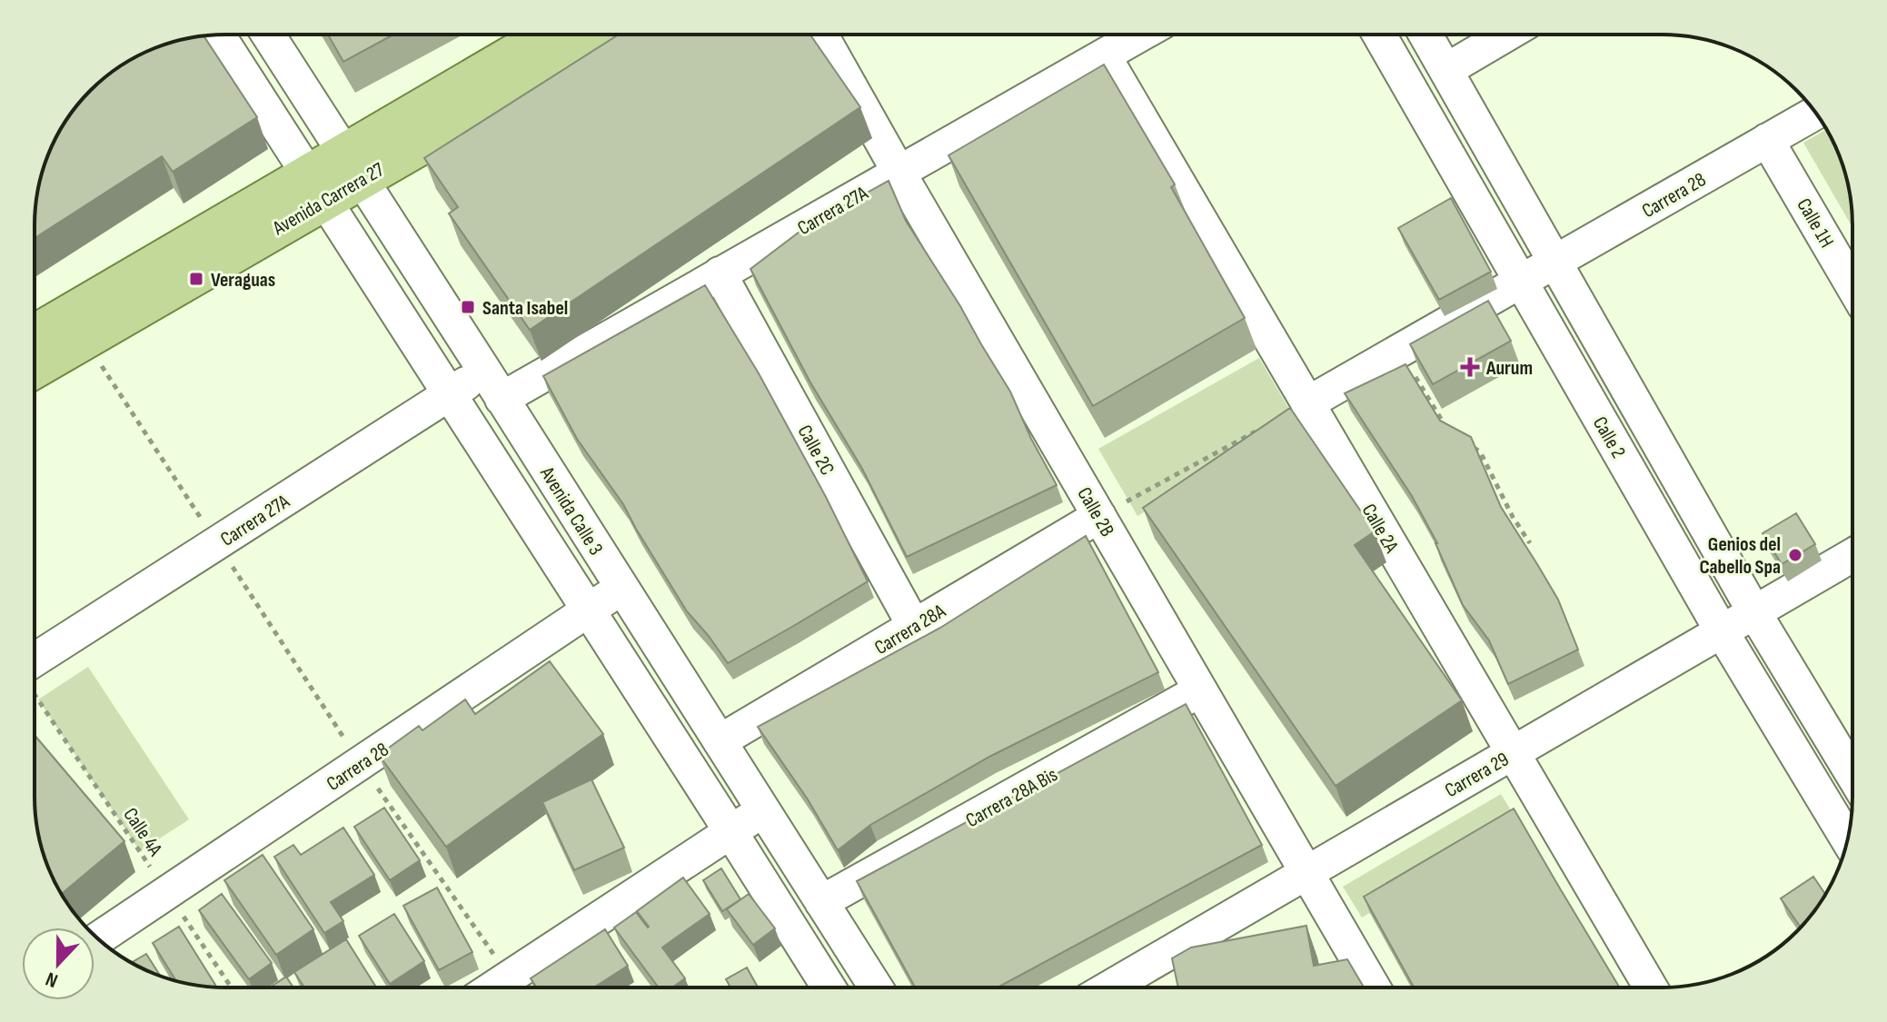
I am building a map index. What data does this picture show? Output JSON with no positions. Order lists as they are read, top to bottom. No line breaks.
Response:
{"streets":{"main road":["Avenida Carrera 27"],"street":["Carrera 28","Carrera 27A","Calle 1H","Calle 2","Calle 2C","Avenida Calle 3","Calle 2B","Calle 2A","Carrera 28A","Carrera 29","Carrera 28A Bis"],"path":["Calle 4A"]},"crossings":[["Carrera 28","Calle 1H"],["Carrera 28","Calle 2"],["Carrera 28","Avenida Calle 3"],["Carrera 28","Calle 4A"],["Avenida Carrera 27","Avenida Calle 3"],["Carrera 27A","Calle 2C"],["Carrera 27A","Avenida Calle 3"],["Carrera 27A","Calle 2B"],["Carrera 27A","Calle 2A"],["Calle 2","Carrera 29"],["Calle 2C","Carrera 28A"],["Avenida Calle 3","Carrera 28A"],["Avenida Calle 3","Carrera 28A Bis"],["Calle 2B","Carrera 28A"],["Calle 2B","Carrera 29"],["Calle 2B","Carrera 28A Bis"],["Calle 2A","Carrera 29"]],"places":{"transit":["Veraguas","Santa Isabel"],"health":["Aurum"],"other":["Genios del Cabello Spa"]},"north":"bottom"}
